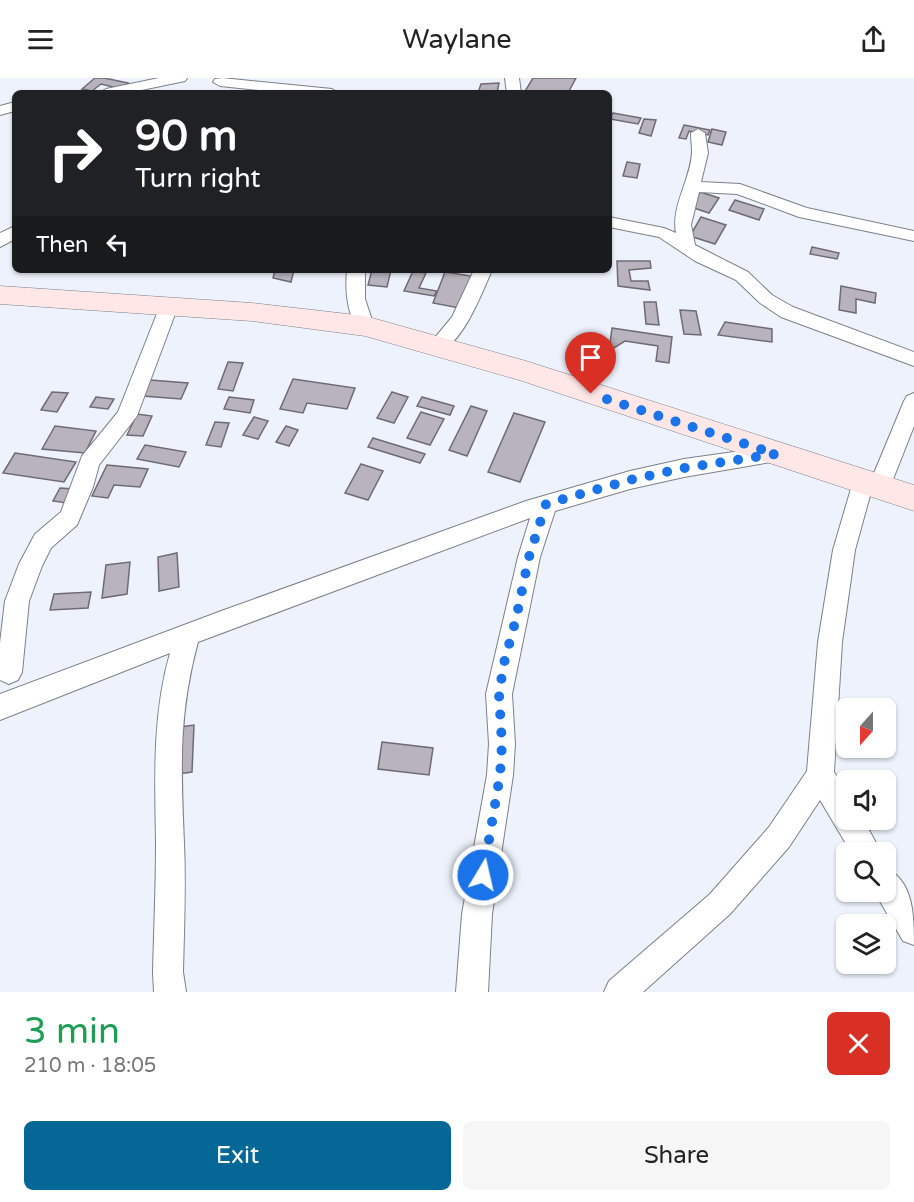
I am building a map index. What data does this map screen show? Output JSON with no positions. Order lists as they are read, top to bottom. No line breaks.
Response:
{"north":"bottom","page":{"header":"Waylane","turn":["90 m","Turn right"],"then":"Then","heading":["3 min","210 m · 18:05"],"buttons":["Exit","Share"]}}
